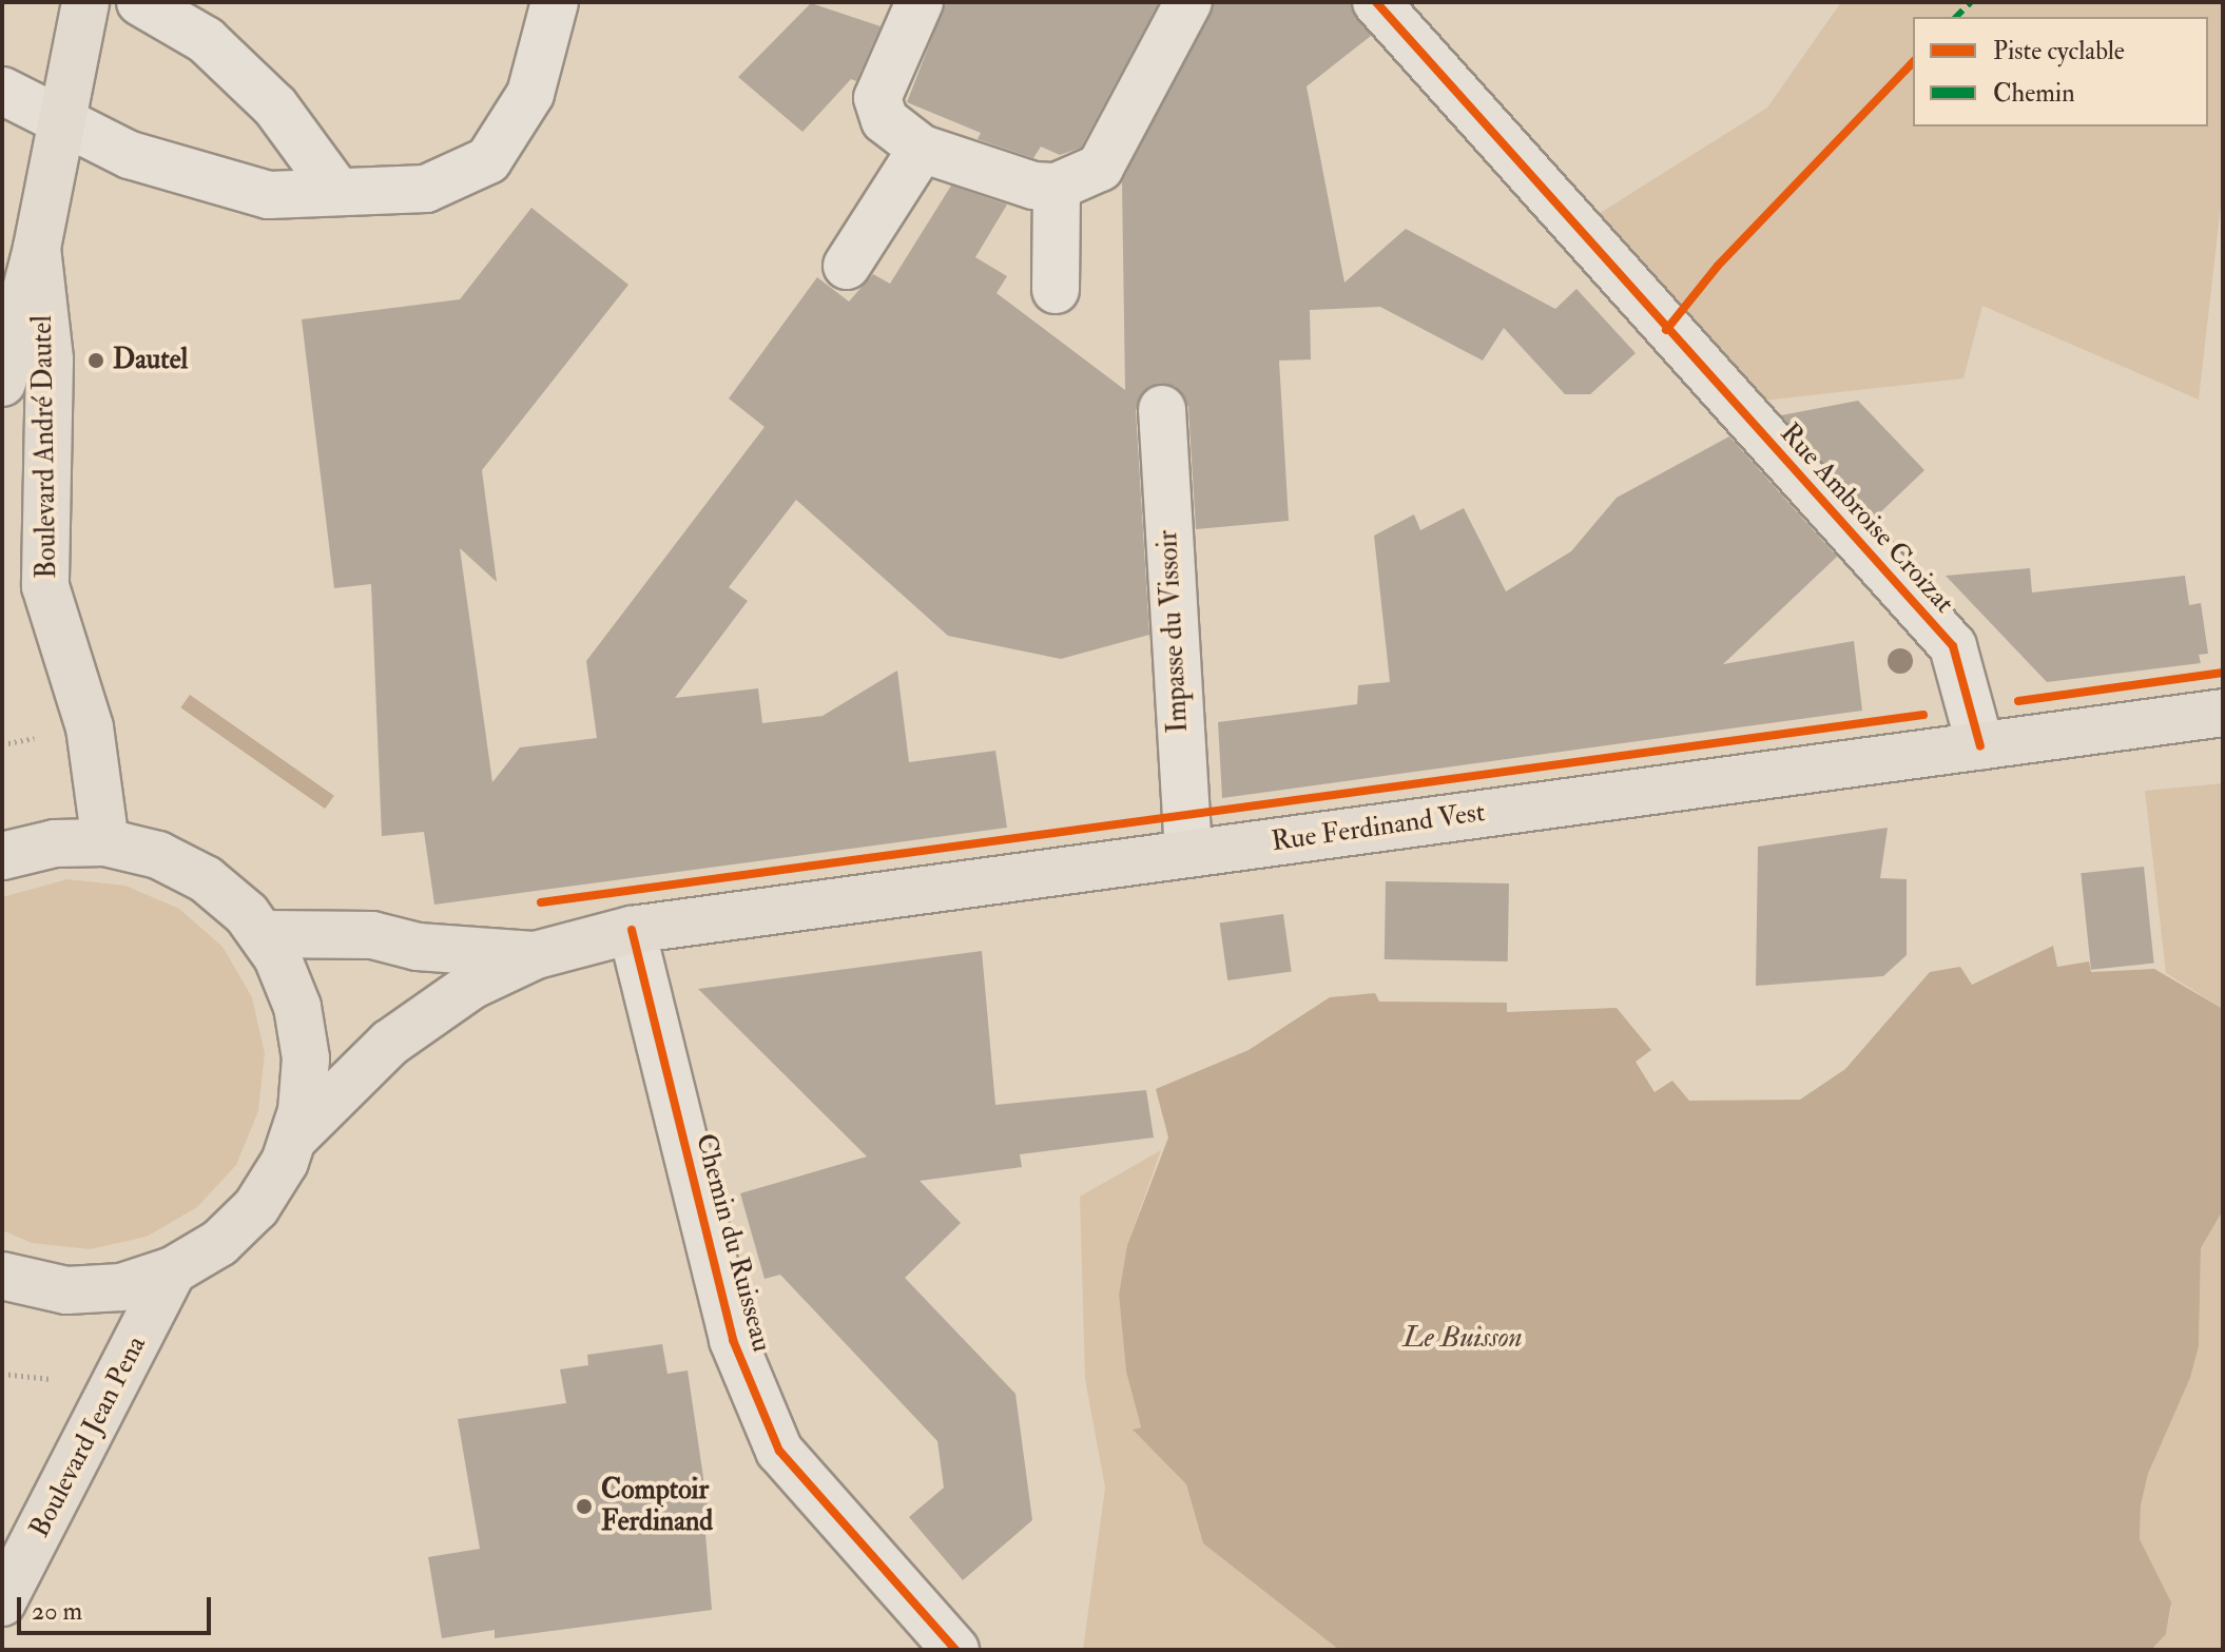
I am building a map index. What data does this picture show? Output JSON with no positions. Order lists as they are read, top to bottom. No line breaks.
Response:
{"streets":{"main road":["Boulevard André Dautel","Rue Ferdinand Vest","Boulevard Jean Pena"],"street":["Rue Ambroise Croizat","Impasse du Vissoir","Chemin du Ruisseau"]},"crossings":[["Rue Ambroise Croizat","Rue Ferdinand Vest"],["Impasse du Vissoir","Rue Ferdinand Vest"],["Rue Ferdinand Vest","Chemin du Ruisseau"]],"water":["Le Buisson"],"places":["Dautel","Comptoir Ferdinand"],"legend":["Piste cyclable","Chemin"],"scale_bar":"20 m"}
